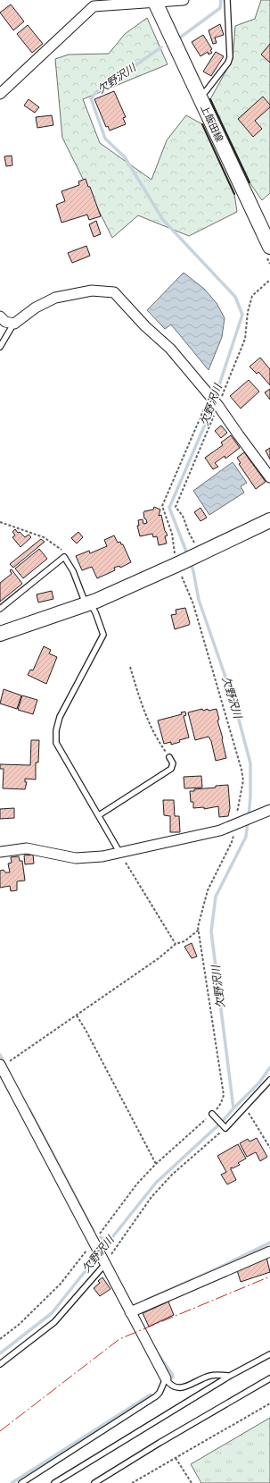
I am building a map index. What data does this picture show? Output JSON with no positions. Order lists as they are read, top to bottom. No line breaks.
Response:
{"streets":{"street":["上飯田線"]},"water":["欠野沢川"]}
